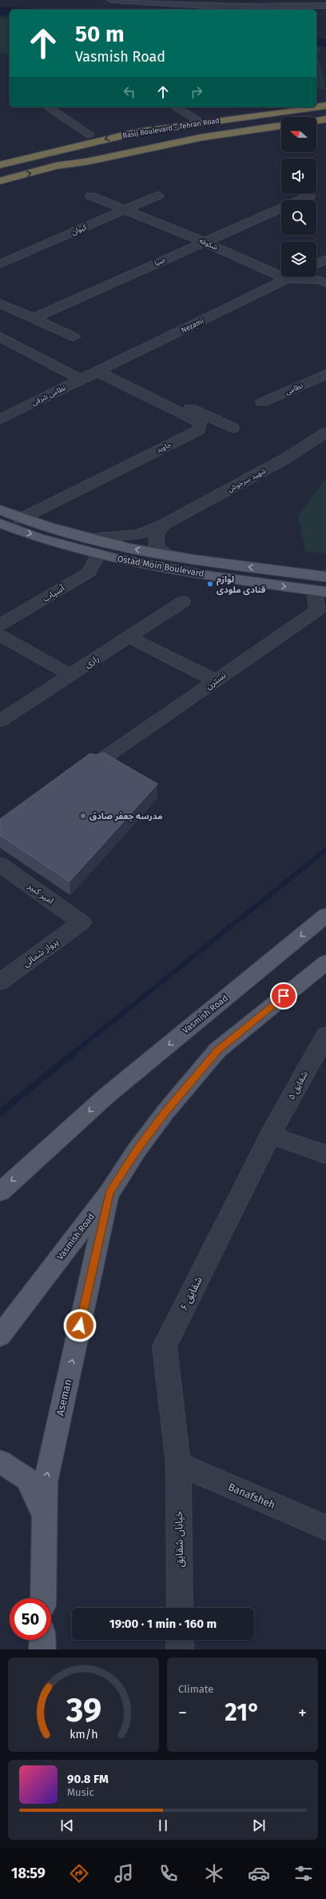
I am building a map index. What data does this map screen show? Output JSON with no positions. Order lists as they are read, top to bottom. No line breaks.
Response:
{"streets":{"highway":["Basij Boulevard - Tehran Road"],"main road":["Ostad Moin Boulevard","Vasmish Road","Aseman"],"street":["کیوان","شکوفه","صبا","Nezami","نظامی","نظامی شرقی","جاوید","شهید سرخوش","آسیاب","رازی","نسترن","امیر کبیر","پرواز شمالی","شقایق ۵","شقایق ۶","Banafsheh","خیابان شقایق"]},"crossings":[["کیوان","شکوفه"],["شکوفه","صبا"],["شکوفه","Nezami"],["Nezami","نظامی شرقی"],["Nezami","جاوید"],["نظامی شرقی","جاوید"],["جاوید","Ostad Moin Boulevard"],["شهید سرخوش","Ostad Moin Boulevard"],["Ostad Moin Boulevard","آسیاب"],["Ostad Moin Boulevard","نسترن"],["امیر کبیر","پرواز شمالی"],["Vasmish Road","Aseman"],["شقایق ۵","شقایق ۶"],["شقایق ۶","Banafsheh"],["شقایق ۶","خیابان شقایق"],["Banafsheh","خیابان شقایق"]],"one_way":["Aseman"],"places":["لوازم قنادی ملودی","مدرسه جعفر صادق"],"north":"left","page":{"turn":["50 m","Vasmish Road"],"limit":"50","trip":"19:00 · 1 min · 160 m","tile":"Climate","heat":["−","21°","+"],"song":["90.8 FM","Music"],"tabs":"18:59","gauge":["39","km/h"]}}
